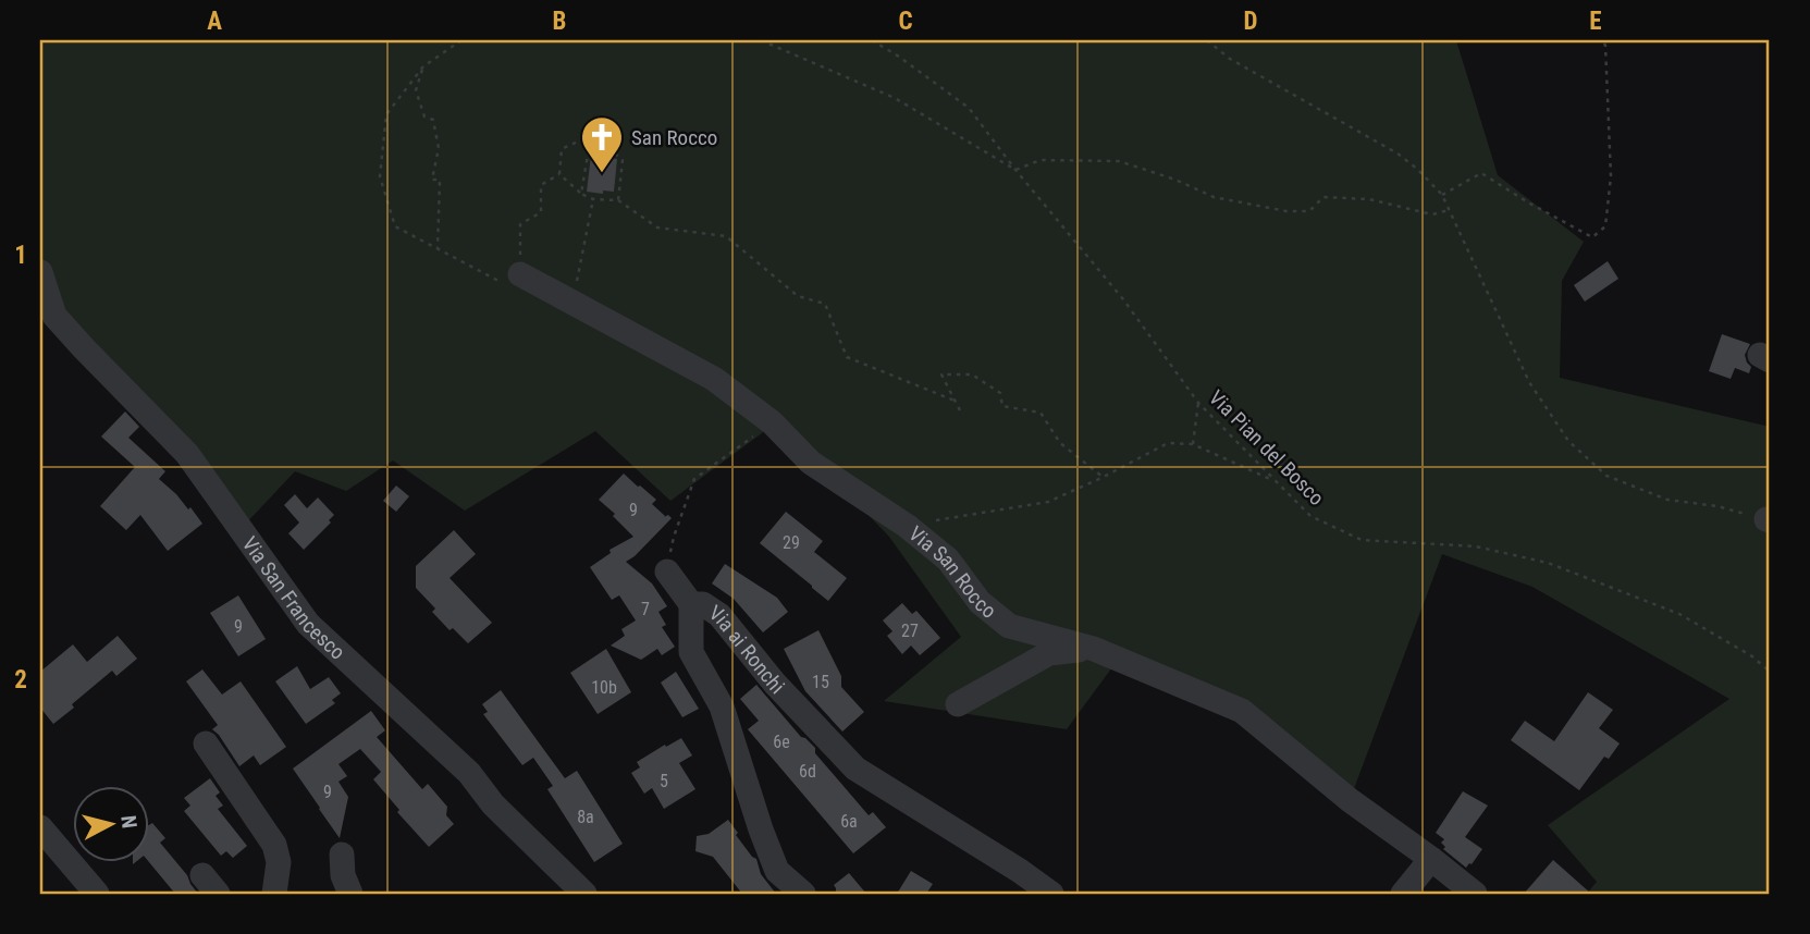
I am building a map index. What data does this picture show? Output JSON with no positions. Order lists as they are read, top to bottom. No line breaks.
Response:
{"streets":{"street":["Via San Rocco","Via San Francesco","Via ai Ronchi"],"path":["Via Pian del Bosco"]},"places":{"church":["San Rocco"]},"house_numbers":["9","29","7","9","27","15","10b","6e","6d","5","9","8a","6a"],"north":"right","grid":{"columns":["A","B","C","D","E"],"rows":["1","2"]}}
